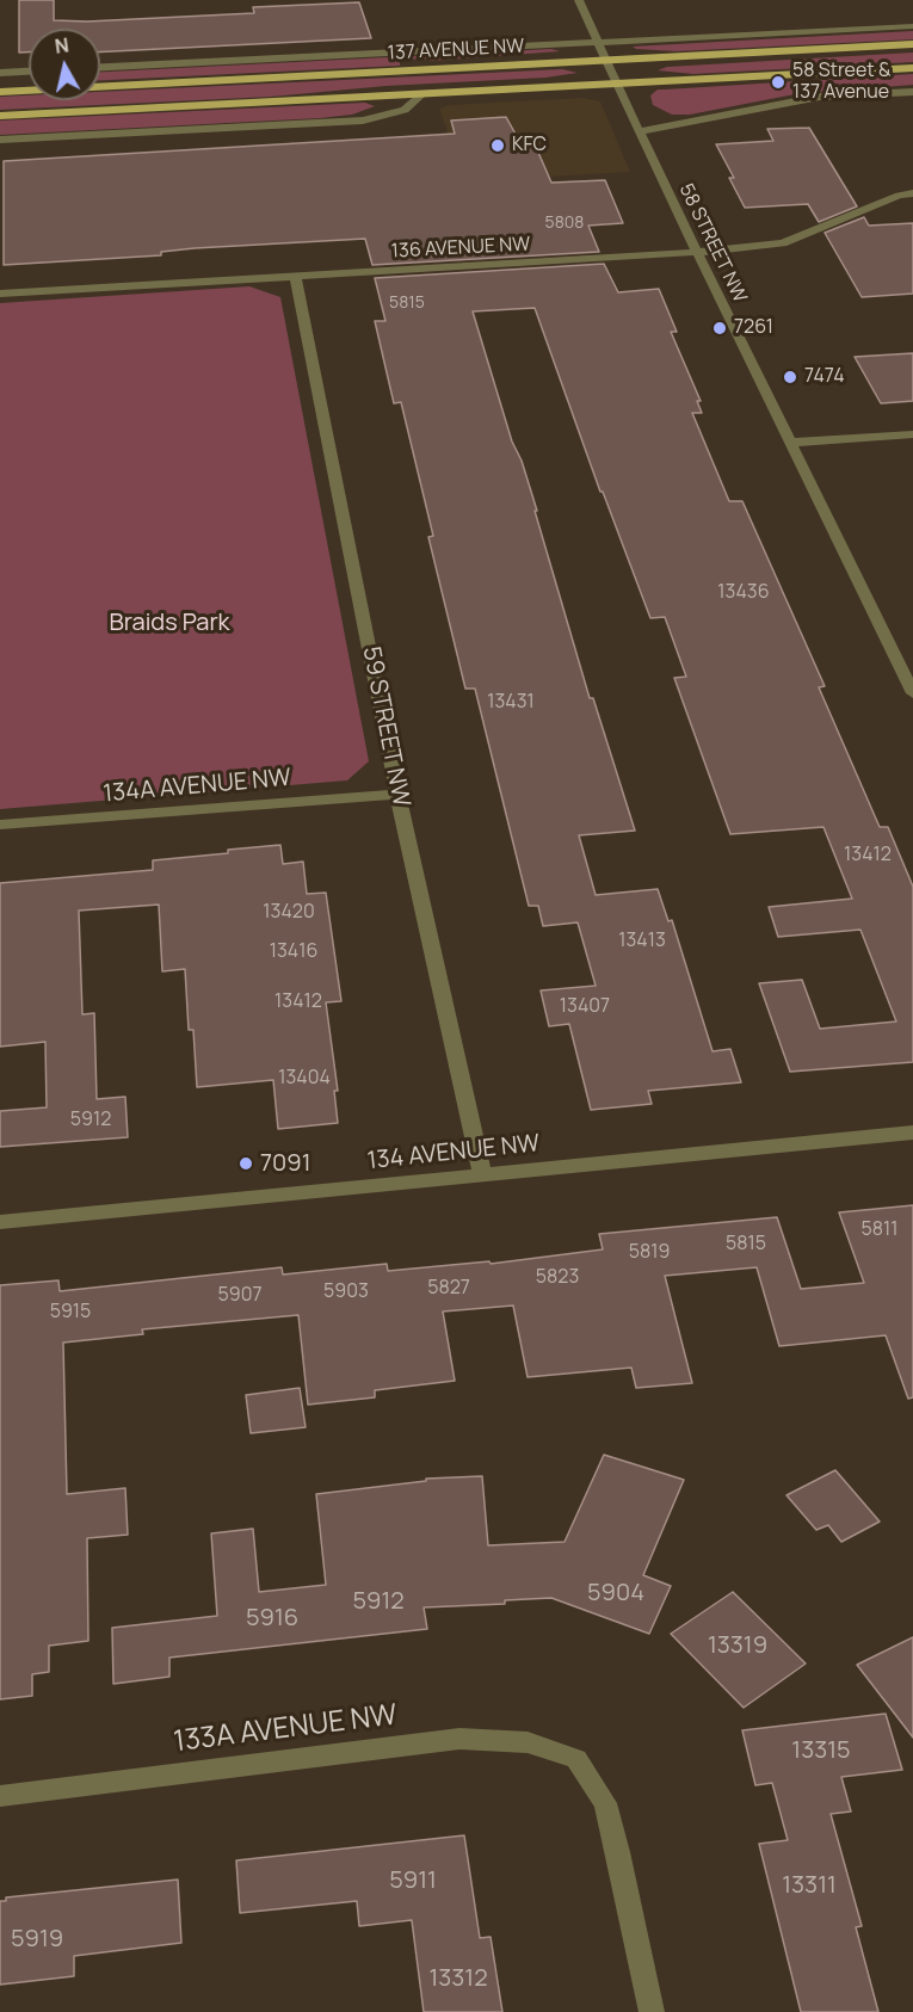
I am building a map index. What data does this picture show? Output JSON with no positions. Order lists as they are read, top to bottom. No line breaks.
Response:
{"streets":{"main road":["137 AVENUE NW"],"street":["58 STREET NW","136 AVENUE NW","59 STREET NW","134A AVENUE NW","134 AVENUE NW","133A AVENUE NW"]},"crossings":[["137 AVENUE NW","58 STREET NW"],["58 STREET NW","136 AVENUE NW"],["136 AVENUE NW","59 STREET NW"],["59 STREET NW","134A AVENUE NW"],["59 STREET NW","134 AVENUE NW"]],"parks":["Braids Park"],"places":["58 Street & 137 Avenue","KFC","7261","7474","7091"],"house_numbers":["5808","5815","13436","13431","13412","13420","13413","13416","13412","13407","13404","5912","5811","5815","5819","5823","5827","5903","5907","5915","5904","5912","5916","13319","13315","5911","13311","5919","13312"],"north":"top"}
